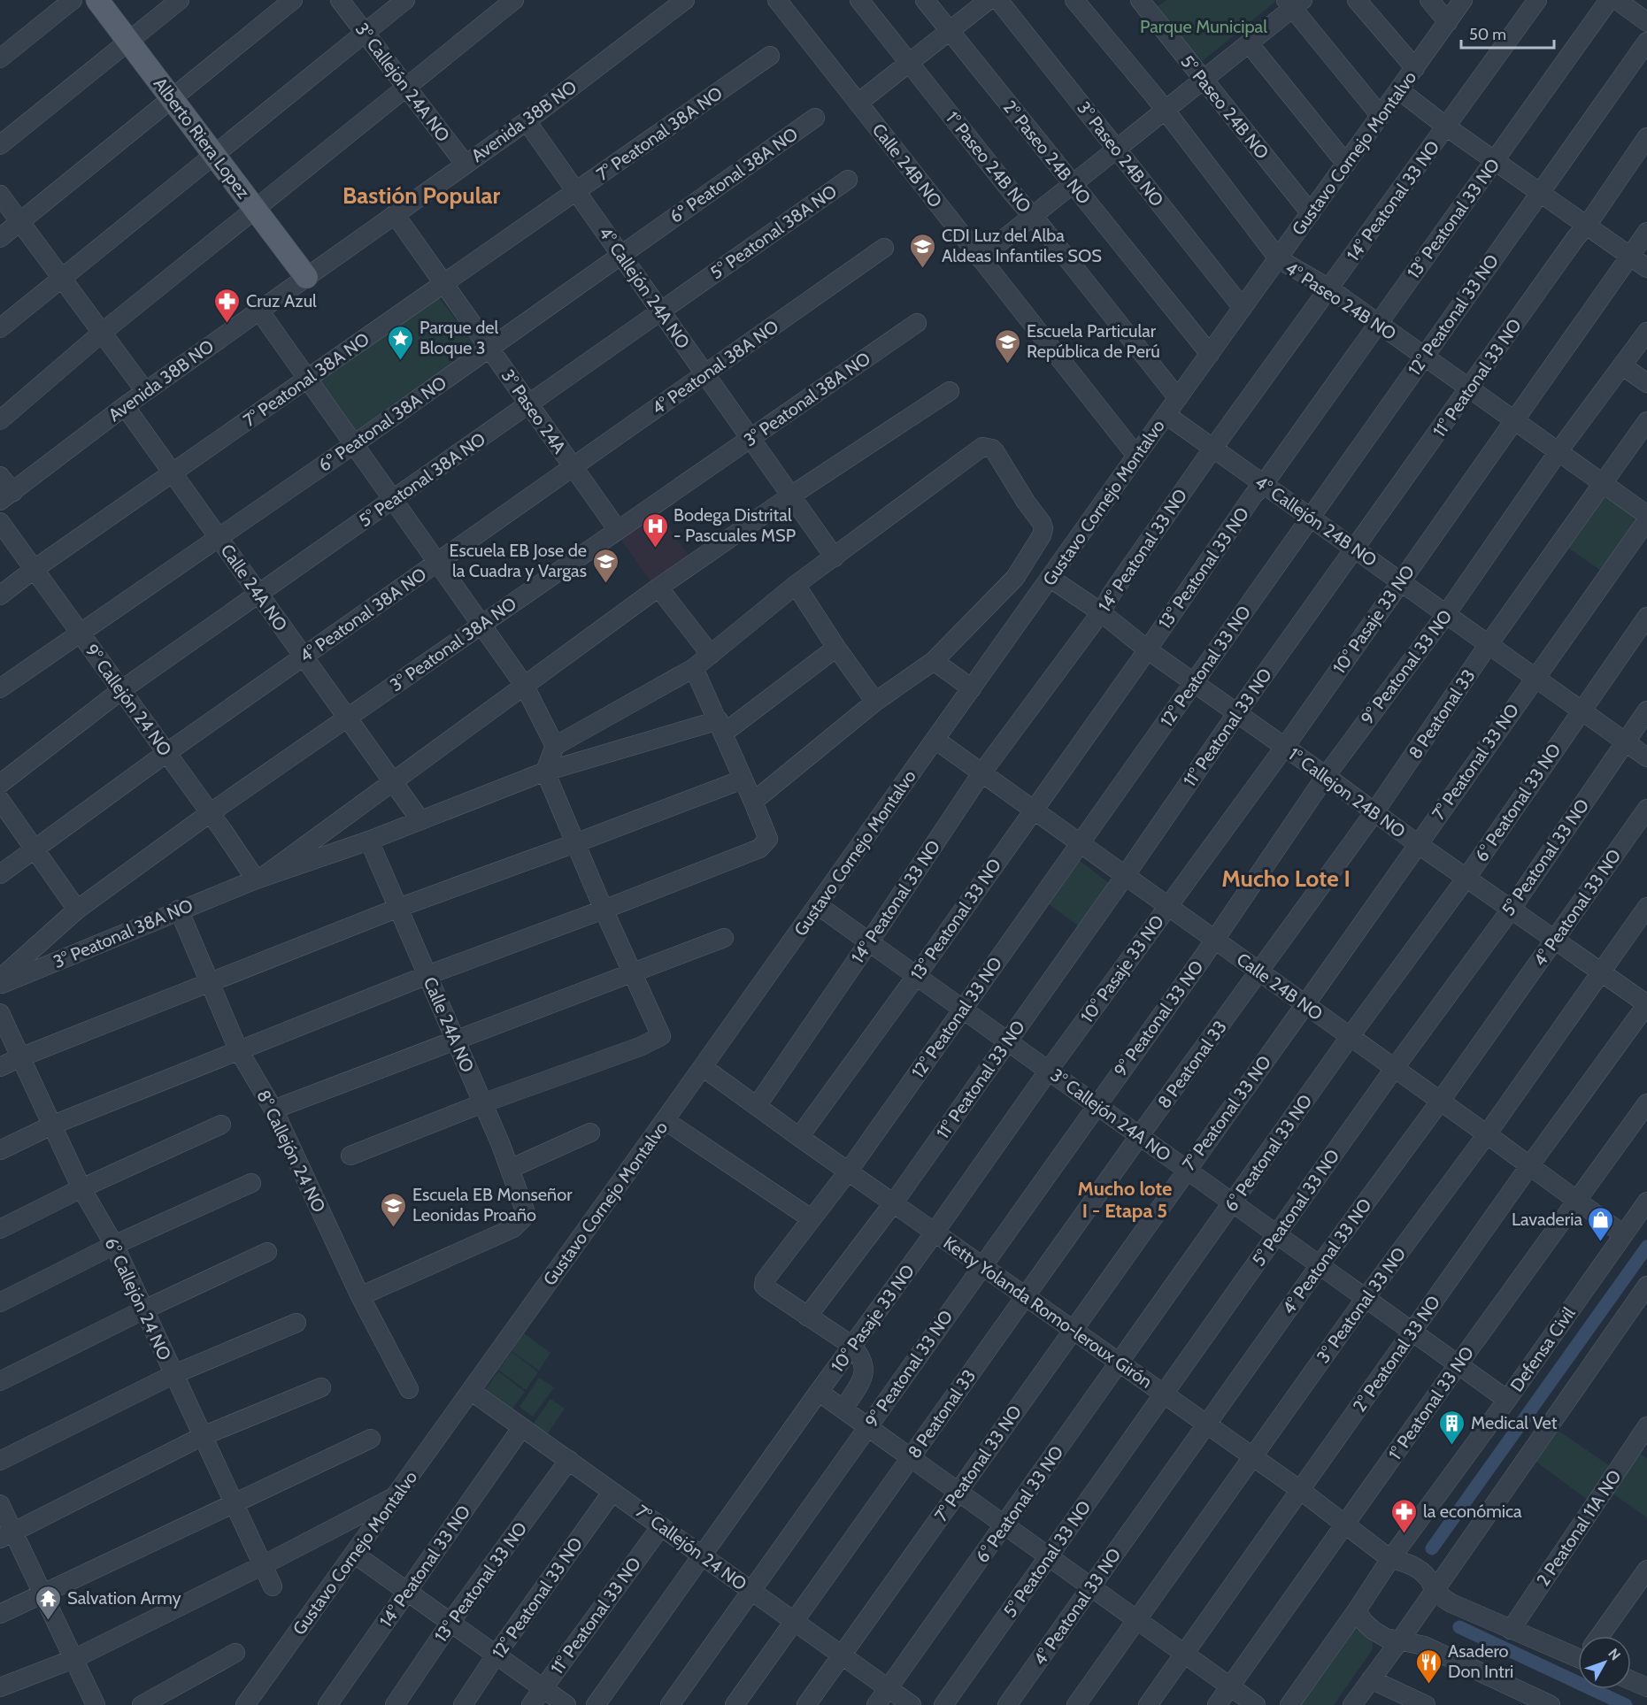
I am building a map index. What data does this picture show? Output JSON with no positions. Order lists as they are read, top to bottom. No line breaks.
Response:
{"streets":{"main road":["Alberto Riera Lopez"],"street":["3° Callejón 24A NO","5° Paseo 24B NO","Avenida 38B NO","7° Peatonal 38A NO","2° Paseo 24B NO","Gustavo Cornejo Montalvo","3° Paseo 24B NO","1° Paseo 24B NO","Calle 24B NO","6º Peatonal 38A NO","14° Peatonal 33 NO","13° Peatonal 33 NO","5° Peatonal 38A NO","4° Callejón 24A NO","4° Paseo 24B NO","12° Peatonal 33 NO","4° Peatonal 38A NO","11° Peatonal 33 NO","3° Peatonal 38A NO","3° Paseo 24A","4° Callejón 24B NO","Calle 24A NO","10° Pasaje 33 NO","9° Peatonal 33 NO","9° Callejón 24 NO","8 Peatonal 33","7° Peatonal 33 NO","1° Callejon 24B NO","6° Peatonal 33 NO","5° Peatonal 33 NO","4° Peatonal 33 NO","8° Callejón 24 NO","6° Callejón 24 NO","3° Peatonal 33 NO","Ketty Yolanda Romo-leroux Girón","Defensa Civil","2° Peatonal 33 NO","1° Peatonal 33 NO","2 Peatonal 11A NO","7° Callejón 24 NO"]},"crossings":[["3° Callejón 24A NO","Avenida 38B NO"],["3° Callejón 24A NO","Gustavo Cornejo Montalvo"],["3° Callejón 24A NO","14° Peatonal 33 NO"],["3° Callejón 24A NO","13° Peatonal 33 NO"],["3° Callejón 24A NO","12° Peatonal 33 NO"],["3° Callejón 24A NO","11° Peatonal 33 NO"],["3° Callejón 24A NO","10° Pasaje 33 NO"],["3° Callejón 24A NO","9° Peatonal 33 NO"],["3° Callejón 24A NO","8 Peatonal 33"],["3° Callejón 24A NO","7° Peatonal 33 NO"],["3° Callejón 24A NO","6° Peatonal 33 NO"],["3° Callejón 24A NO","5° Peatonal 33 NO"],["3° Callejón 24A NO","4° Peatonal 33 NO"],["3° Callejón 24A NO","3° Peatonal 33 NO"],["3° Callejón 24A NO","Defensa Civil"],["3° Callejón 24A NO","2° Peatonal 33 NO"],["3° Callejón 24A NO","1° Peatonal 33 NO"],["5° Paseo 24B NO","Gustavo Cornejo Montalvo"],["Avenida 38B NO","Alberto Riera Lopez"],["Avenida 38B NO","4° Callejón 24A NO"],["Avenida 38B NO","3° Paseo 24A"],["Avenida 38B NO","Calle 24A NO"],["7° Peatonal 38A NO","4° Callejón 24A NO"],["7° Peatonal 38A NO","3° Paseo 24A"],["7° Peatonal 38A NO","Calle 24A NO"],["7° Peatonal 38A NO","9° Callejón 24 NO"],["2° Paseo 24B NO","Gustavo Cornejo Montalvo"],["Gustavo Cornejo Montalvo","3° Paseo 24B NO"],["Gustavo Cornejo Montalvo","1° Paseo 24B NO"],["Gustavo Cornejo Montalvo","Calle 24B NO"],["Gustavo Cornejo Montalvo","4° Paseo 24B NO"],["Gustavo Cornejo Montalvo","4° Callejón 24B NO"],["Gustavo Cornejo Montalvo","1° Callejon 24B NO"],["Gustavo Cornejo Montalvo","Ketty Yolanda Romo-leroux Girón"],["Gustavo Cornejo Montalvo","7° Callejón 24 NO"],["Calle 24B NO","14° Peatonal 33 NO"],["Calle 24B NO","13° Peatonal 33 NO"],["Calle 24B NO","12° Peatonal 33 NO"],["Calle 24B NO","11° Peatonal 33 NO"],["Calle 24B NO","10° Pasaje 33 NO"],["Calle 24B NO","9° Peatonal 33 NO"],["Calle 24B NO","8 Peatonal 33"],["Calle 24B NO","7° Peatonal 33 NO"],["Calle 24B NO","6° Peatonal 33 NO"],["Calle 24B NO","5° Peatonal 33 NO"],["Calle 24B NO","4° Peatonal 33 NO"],["Calle 24B NO","3° Peatonal 33 NO"],["Calle 24B NO","Defensa Civil"],["Calle 24B NO","2° Peatonal 33 NO"],["Calle 24B NO","1° Peatonal 33 NO"],["6º Peatonal 38A NO","4° Callejón 24A NO"],["6º Peatonal 38A NO","3° Paseo 24A"],["6º Peatonal 38A NO","Calle 24A NO"],["6º Peatonal 38A NO","9° Callejón 24 NO"],["14° Peatonal 33 NO","4° Paseo 24B NO"],["14° Peatonal 33 NO","4° Callejón 24B NO"],["14° Peatonal 33 NO","1° Callejon 24B NO"],["14° Peatonal 33 NO","Ketty Yolanda Romo-leroux Girón"],["14° Peatonal 33 NO","7° Callejón 24 NO"],["13° Peatonal 33 NO","4° Paseo 24B NO"],["13° Peatonal 33 NO","4° Callejón 24B NO"],["13° Peatonal 33 NO","1° Callejon 24B NO"],["13° Peatonal 33 NO","Ketty Yolanda Romo-leroux Girón"],["13° Peatonal 33 NO","7° Callejón 24 NO"],["5° Peatonal 38A NO","4° Callejón 24A NO"],["5° Peatonal 38A NO","3° Paseo 24A"],["5° Peatonal 38A NO","Calle 24A NO"],["5° Peatonal 38A NO","9° Callejón 24 NO"],["4° Callejón 24A NO","4° Peatonal 38A NO"],["4° Callejón 24A NO","3° Peatonal 38A NO"],["4° Paseo 24B NO","12° Peatonal 33 NO"],["4° Paseo 24B NO","11° Peatonal 33 NO"],["4° Paseo 24B NO","10° Pasaje 33 NO"],["4° Paseo 24B NO","9° Peatonal 33 NO"],["4° Paseo 24B NO","8 Peatonal 33"],["12° Peatonal 33 NO","11° Peatonal 33 NO"],["12° Peatonal 33 NO","4° Callejón 24B NO"],["12° Peatonal 33 NO","1° Callejon 24B NO"],["12° Peatonal 33 NO","Ketty Yolanda Romo-leroux Girón"],["12° Peatonal 33 NO","7° Callejón 24 NO"],["4° Peatonal 38A NO","3° Paseo 24A"],["4° Peatonal 38A NO","Calle 24A NO"],["4° Peatonal 38A NO","9° Callejón 24 NO"],["11° Peatonal 33 NO","4° Callejón 24B NO"],["11° Peatonal 33 NO","1° Callejon 24B NO"],["11° Peatonal 33 NO","Ketty Yolanda Romo-leroux Girón"],["11° Peatonal 33 NO","7° Callejón 24 NO"],["3° Peatonal 38A NO","3° Paseo 24A"],["3° Peatonal 38A NO","Calle 24A NO"],["3° Peatonal 38A NO","9° Callejón 24 NO"],["3° Peatonal 38A NO","8° Callejón 24 NO"],["4° Callejón 24B NO","10° Pasaje 33 NO"],["4° Callejón 24B NO","9° Peatonal 33 NO"],["4° Callejón 24B NO","8 Peatonal 33"],["4° Callejón 24B NO","7° Peatonal 33 NO"],["4° Callejón 24B NO","6° Peatonal 33 NO"],["4° Callejón 24B NO","5° Peatonal 33 NO"],["Calle 24A NO","8° Callejón 24 NO"],["10° Pasaje 33 NO","1° Callejon 24B NO"],["10° Pasaje 33 NO","Ketty Yolanda Romo-leroux Girón"],["10° Pasaje 33 NO","7° Callejón 24 NO"],["9° Peatonal 33 NO","1° Callejon 24B NO"],["9° Peatonal 33 NO","Ketty Yolanda Romo-leroux Girón"],["9° Peatonal 33 NO","7° Callejón 24 NO"],["8 Peatonal 33","1° Callejon 24B NO"],["8 Peatonal 33","Ketty Yolanda Romo-leroux Girón"],["8 Peatonal 33","7° Callejón 24 NO"],["7° Peatonal 33 NO","1° Callejon 24B NO"],["7° Peatonal 33 NO","Ketty Yolanda Romo-leroux Girón"],["7° Peatonal 33 NO","7° Callejón 24 NO"],["1° Callejon 24B NO","6° Peatonal 33 NO"],["1° Callejon 24B NO","5° Peatonal 33 NO"],["1° Callejon 24B NO","4° Peatonal 33 NO"],["1° Callejon 24B NO","3° Peatonal 33 NO"],["1° Callejon 24B NO","2° Peatonal 33 NO"],["6° Peatonal 33 NO","Ketty Yolanda Romo-leroux Girón"],["6° Peatonal 33 NO","7° Callejón 24 NO"],["5° Peatonal 33 NO","Ketty Yolanda Romo-leroux Girón"],["4° Peatonal 33 NO","Ketty Yolanda Romo-leroux Girón"],["3° Peatonal 33 NO","Ketty Yolanda Romo-leroux Girón"],["Ketty Yolanda Romo-leroux Girón","Defensa Civil"],["Ketty Yolanda Romo-leroux Girón","2° Peatonal 33 NO"],["Ketty Yolanda Romo-leroux Girón","1° Peatonal 33 NO"]],"districts":["Bastión Popular","Mucho Lote I","Mucho lote I - Etapa 5"],"parks":["Parque Municipal"],"places":{"school or university":["CDI Luz del Alba Aldeas Infantiles SOS","Escuela Particular República de Perú","Escuela EB Jose de la Cuadra y Vargas","Escuela EB Monseñor Leonidas Proaño"],"pharmacy":["Cruz Azul","la económica"],"place":["Parque del Bloque 3"],"hospital":["Bodega Distrital - Pascuales MSP"],"shop":["Lavaderia"],"building":["Medical Vet"],"temple":["Salvation Army"],"restaurant":["Asadero Don Intri"]},"scale_bar":"50 m","north":"top right"}
